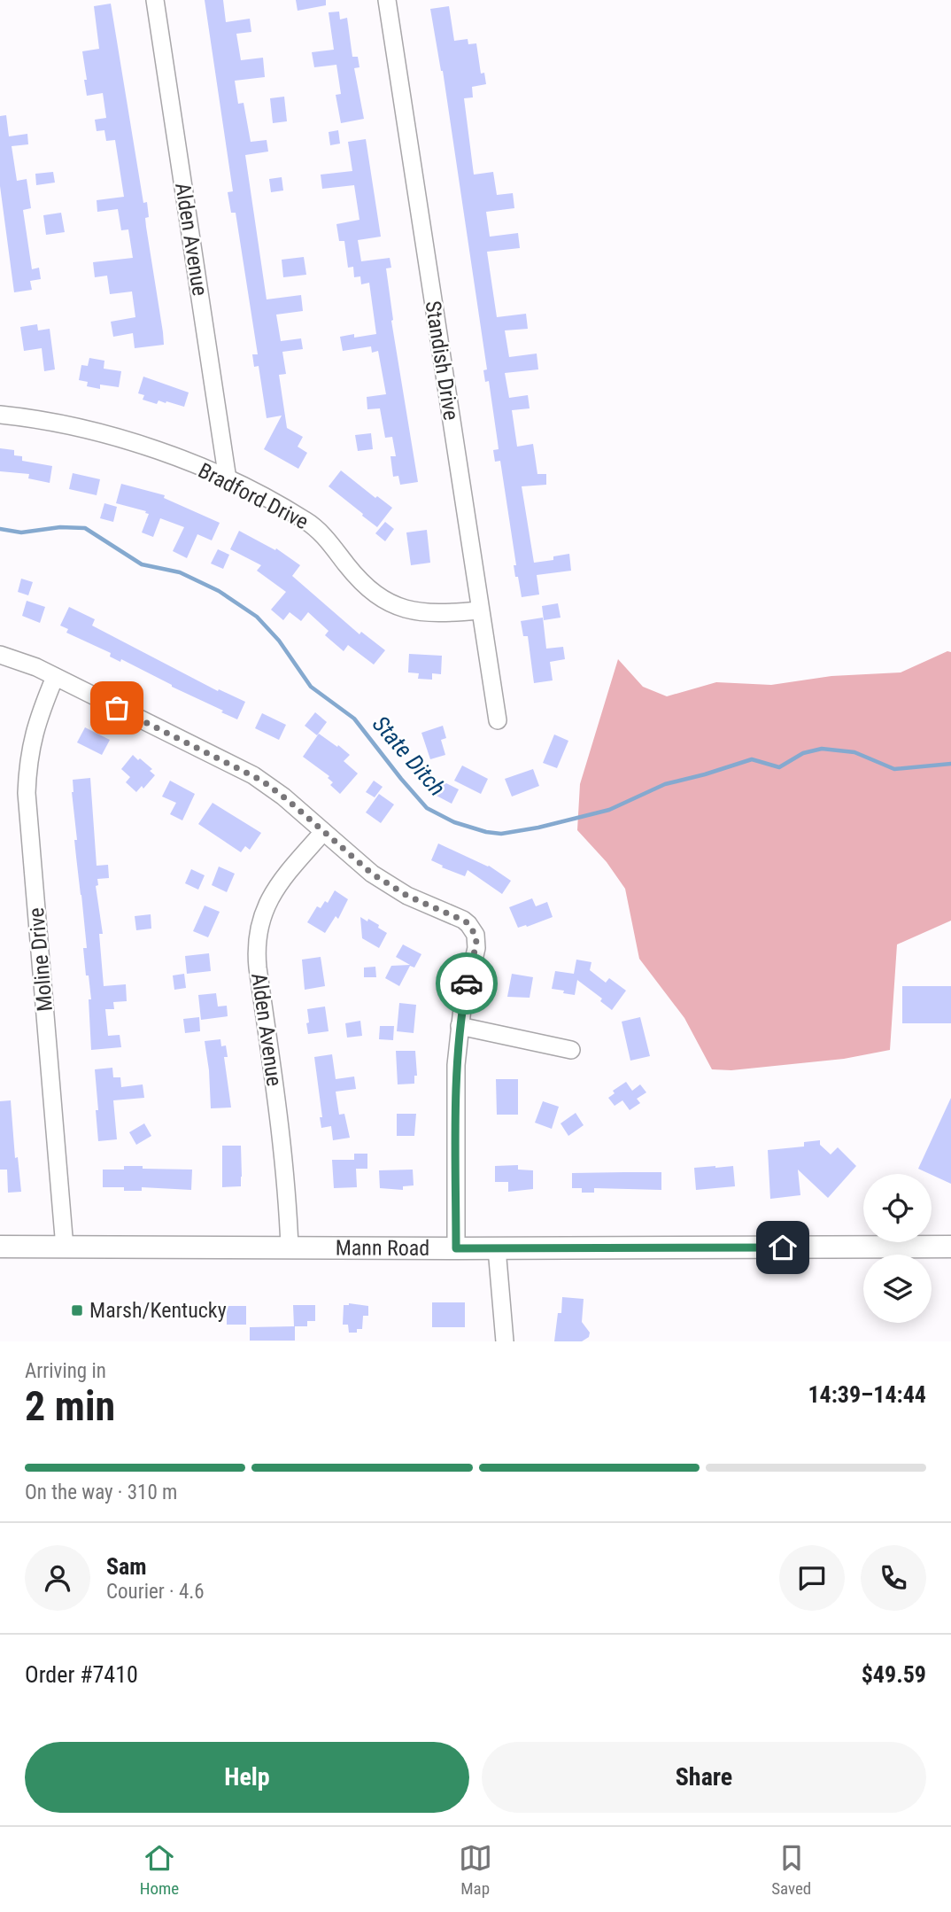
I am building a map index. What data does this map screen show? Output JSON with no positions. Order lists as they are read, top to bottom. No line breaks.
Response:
{"streets":{"main road":["Mann Road"],"street":["Alden Avenue","Standish Drive","Bradford Drive","Moline Drive"]},"crossings":[["Alden Avenue","Bradford Drive"],["Alden Avenue","Mann Road"],["Standish Drive","Bradford Drive"],["Moline Drive","Mann Road"]],"water":["State Ditch"],"places":{"transit":["Marsh/Kentucky"]},"page":{"heading":["2 min","Arriving in","14:39–14:44"],"panel":["Sam","Courier · 4.6","Order #7410","$49.59"],"bar":"On the way · 310 m","buttons":["Help","Share"],"tabs":["Home","Map","Saved"]}}
